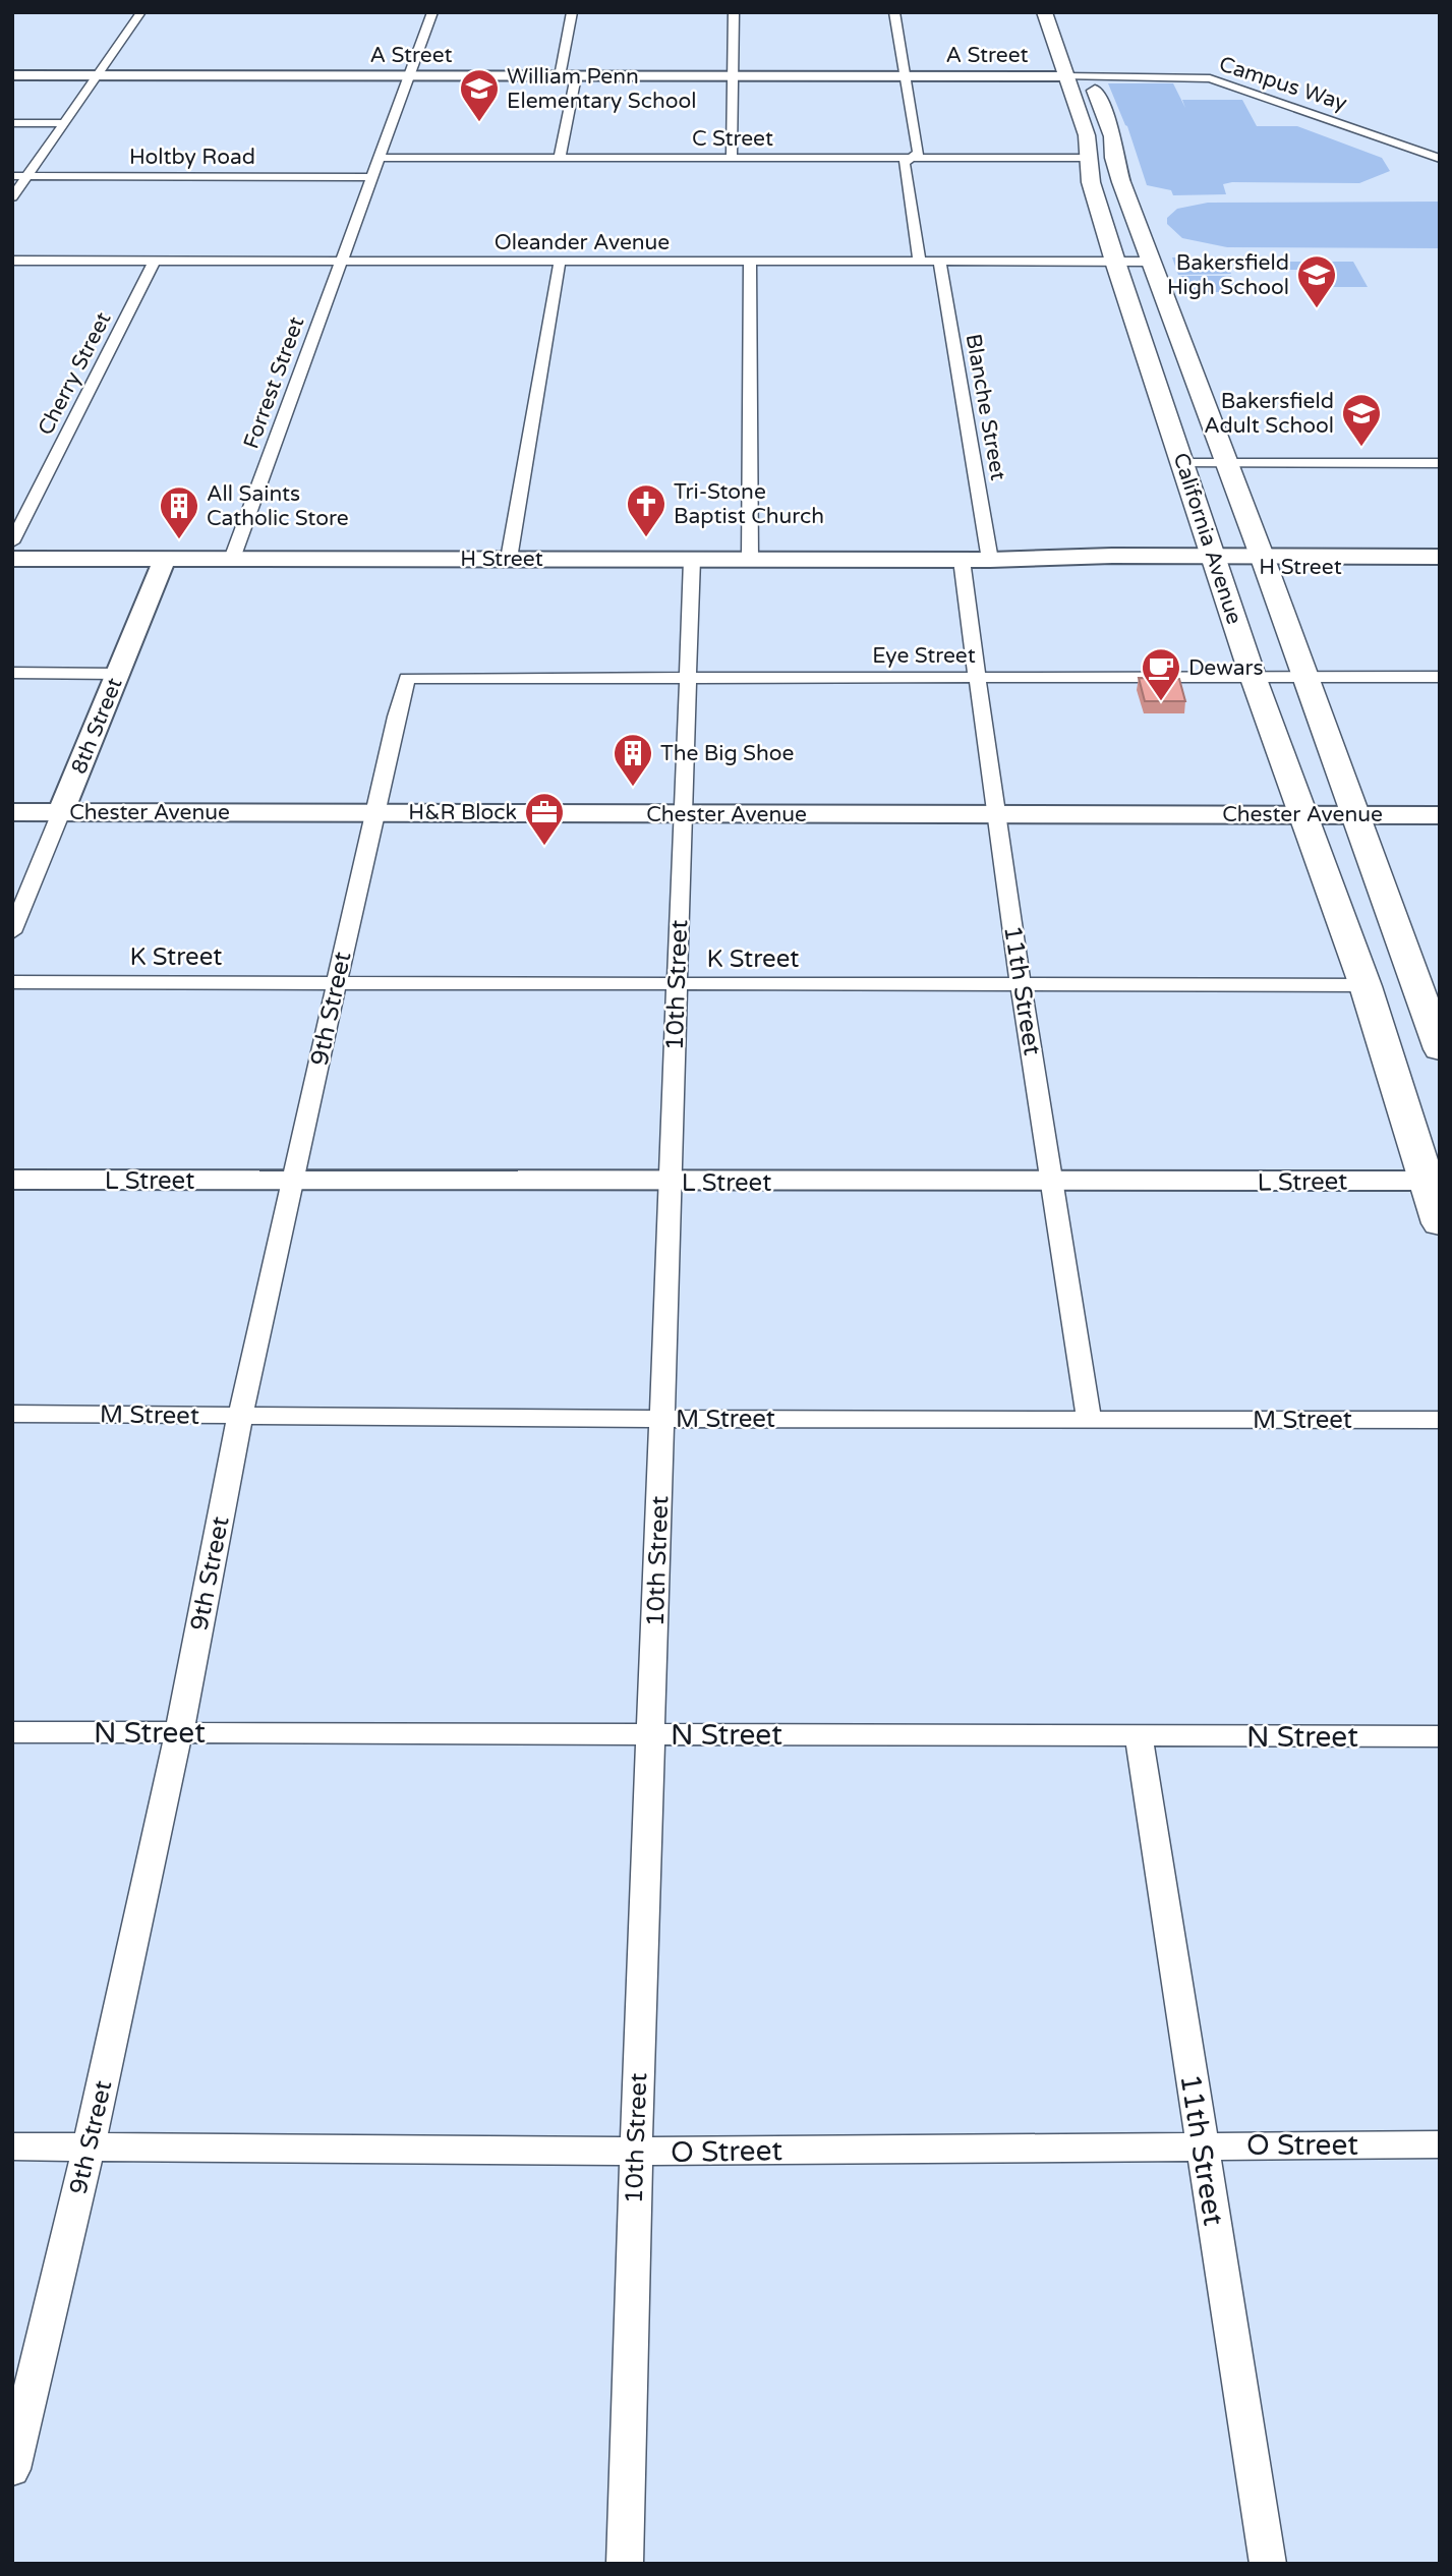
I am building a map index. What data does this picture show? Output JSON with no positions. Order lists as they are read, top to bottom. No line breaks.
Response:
{"streets":{"main road":["California Avenue"],"street":["A Street","Campus Way","C Street","Holtby Road","Oleander Avenue","Cherry Street","Forrest Street","Blanche Street","H Street","Eye Street","8th Street","Chester Avenue","K Street","10th Street","11th Street","9th Street","L Street","M Street","N Street","O Street"]},"crossings":[["A Street","Campus Way"],["A Street","Forrest Street"],["A Street","California Avenue"],["Campus Way","California Avenue"],["C Street","Forrest Street"],["C Street","California Avenue"],["Holtby Road","Forrest Street"],["Oleander Avenue","Cherry Street"],["Oleander Avenue","Forrest Street"],["Oleander Avenue","Blanche Street"],["Oleander Avenue","California Avenue"],["Forrest Street","H Street"],["Blanche Street","H Street"],["California Avenue","H Street"],["California Avenue","Eye Street"],["California Avenue","Chester Avenue"],["California Avenue","K Street"],["California Avenue","L Street"],["H Street","8th Street"],["H Street","10th Street"],["H Street","11th Street"],["Eye Street","10th Street"],["Eye Street","11th Street"],["Eye Street","9th Street"],["8th Street","Chester Avenue"],["Chester Avenue","10th Street"],["Chester Avenue","11th Street"],["Chester Avenue","9th Street"],["K Street","10th Street"],["K Street","11th Street"],["K Street","9th Street"],["10th Street","L Street"],["10th Street","M Street"],["10th Street","N Street"],["10th Street","O Street"],["11th Street","L Street"],["11th Street","M Street"],["11th Street","N Street"],["11th Street","O Street"],["9th Street","L Street"],["9th Street","M Street"],["9th Street","N Street"],["9th Street","O Street"]],"places":{"school or university":["William Penn Elementary School","Bakersfield High School","Bakersfield Adult School"],"church":["Tri-Stone Baptist Church"],"building":["All Saints Catholic Store","The Big Shoe"],"cafe":["Dewars"],"office":["H&R Block"]}}
